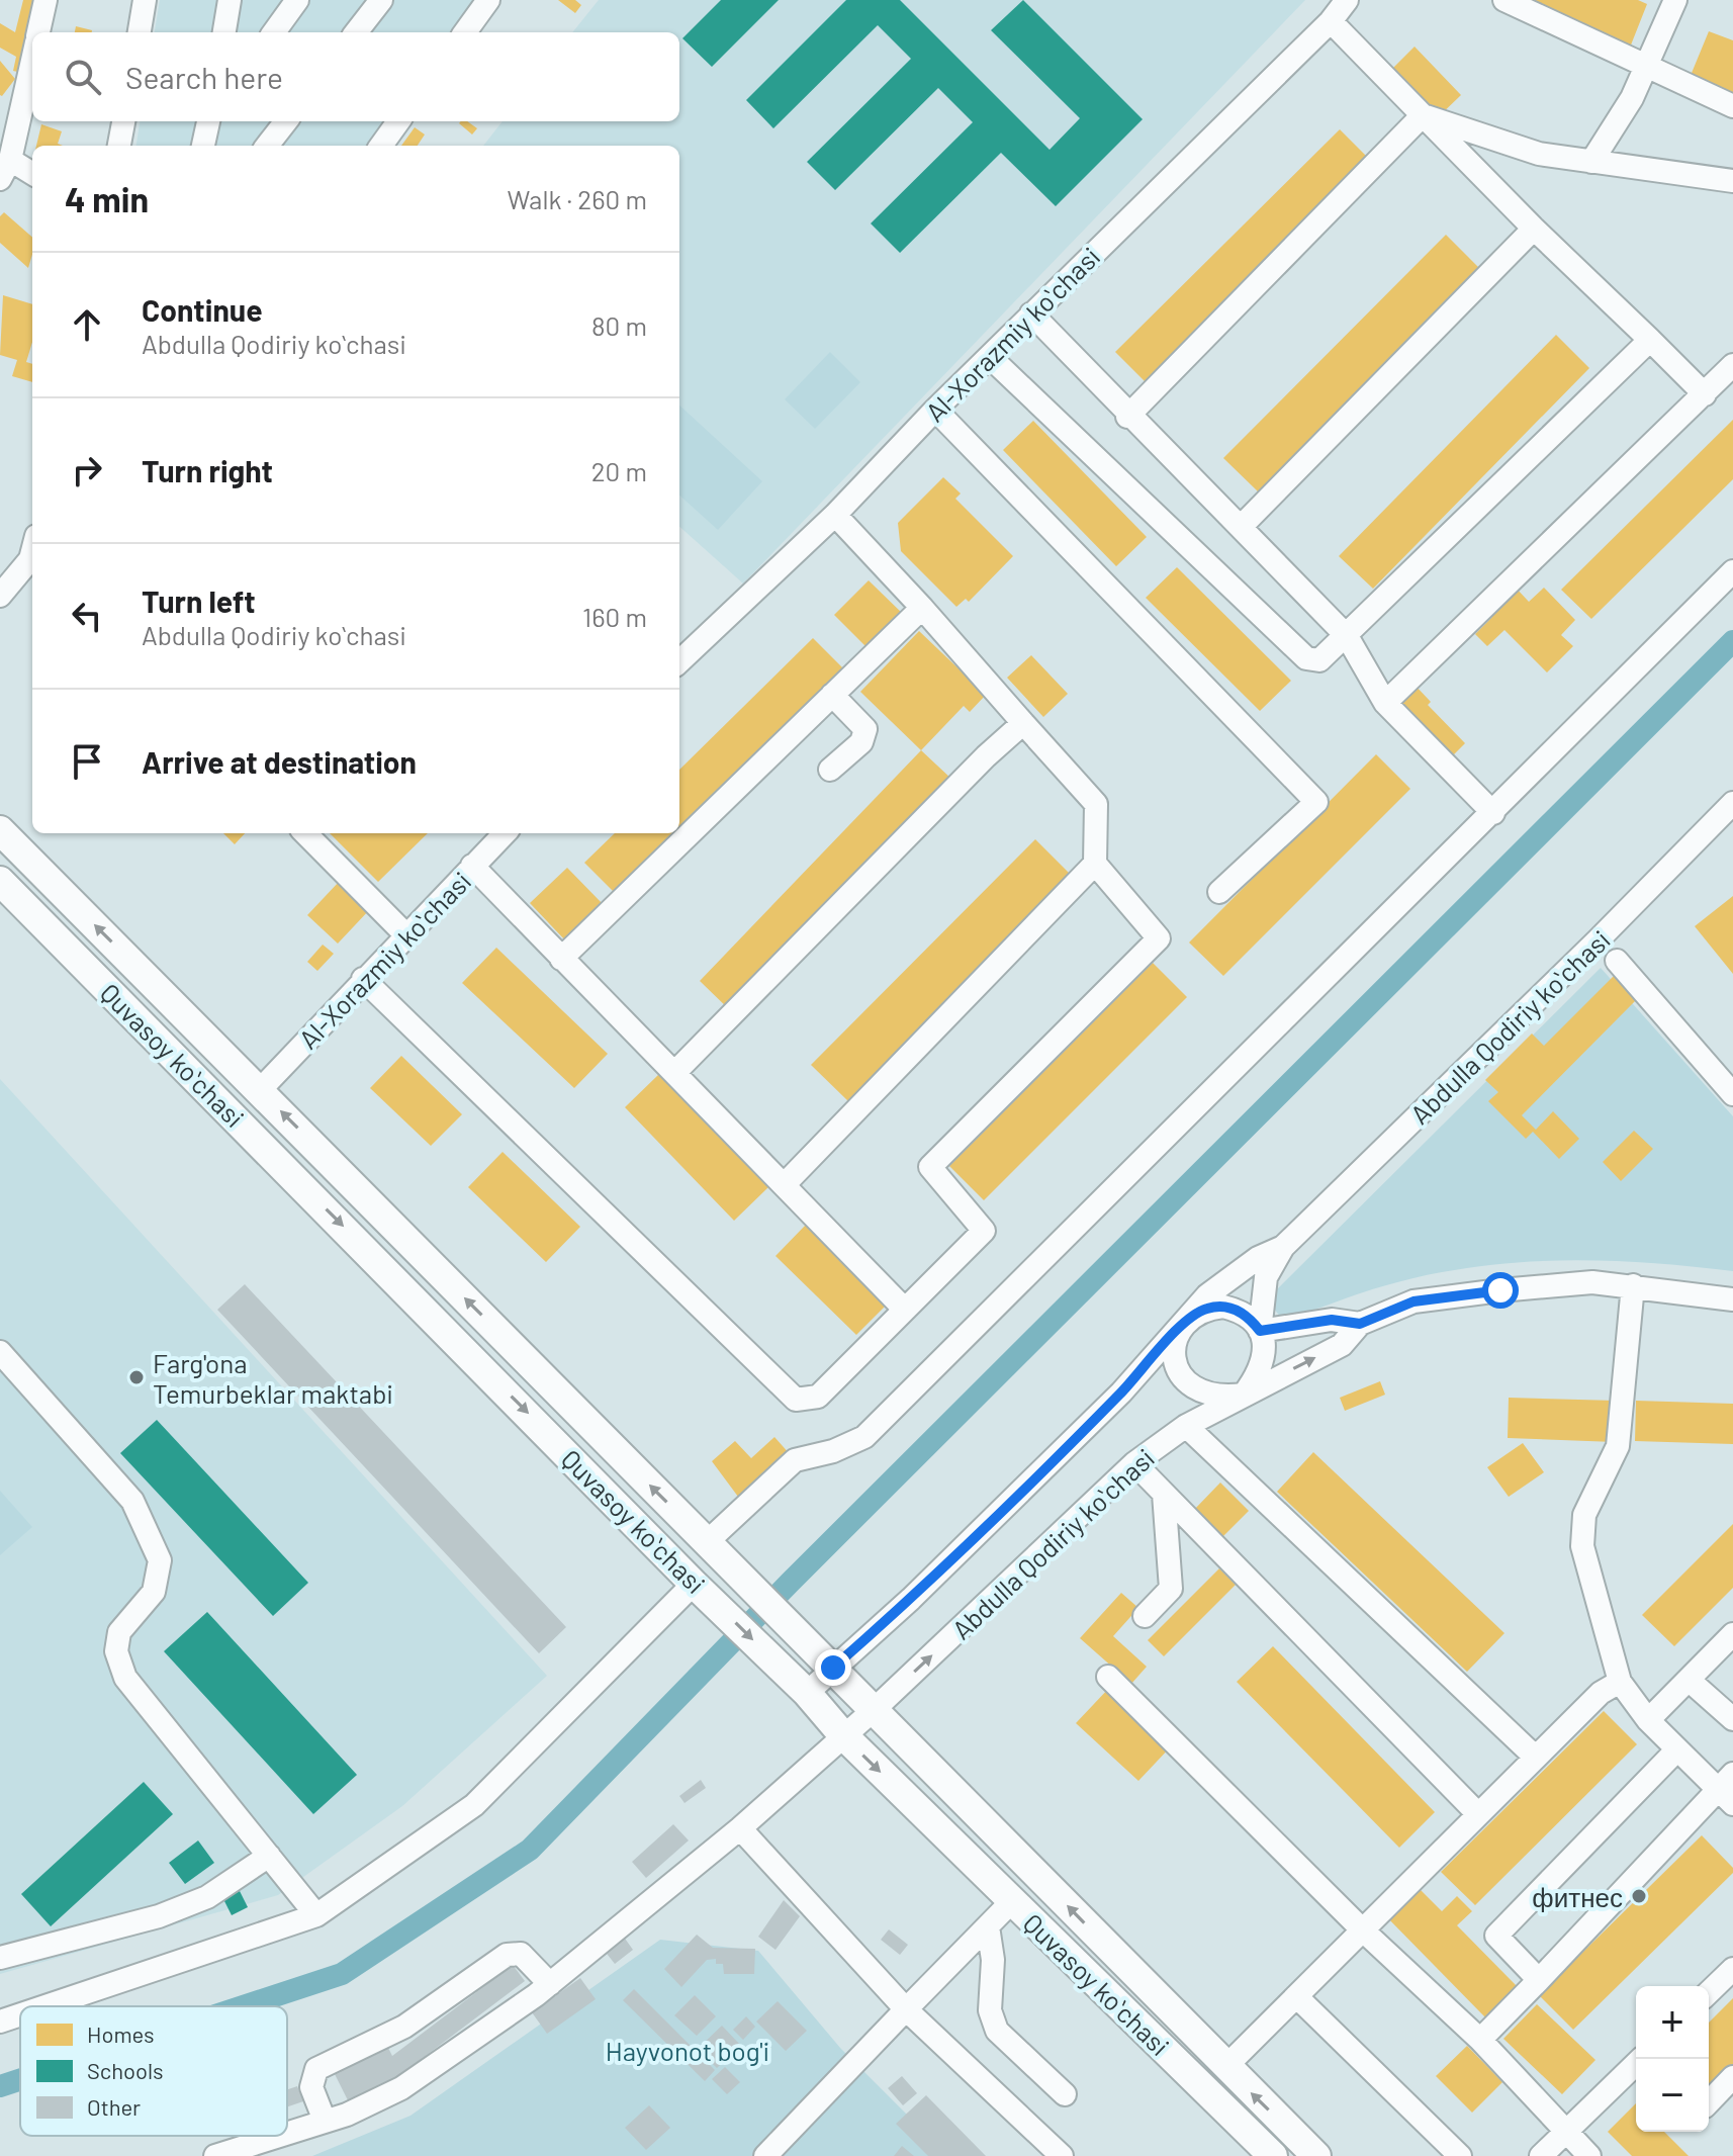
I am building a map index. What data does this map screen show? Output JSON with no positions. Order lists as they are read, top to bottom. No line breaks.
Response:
{"streets":{"main road":["Quvasoy koʻchasi"],"street":["Al-Xorazmiy koʻchasi","Abdulla Qodiriy koʻchasi"]},"crossings":[["Al-Xorazmiy koʻchasi","Quvasoy koʻchasi"],["Abdulla Qodiriy koʻchasi","Quvasoy koʻchasi"]],"parks":["Hayvonot bog'i"],"places":["Farg'ona Temurbeklar maktabi","фитнес"],"legend":["Homes","Schools","Other"],"page":{"search":"Search here","heading":["4 min","Walk · 260 m"],"list":[["Continue","Abdulla Qodiriy koʻchasi","80 m"],["Turn right","20 m"],["Turn left","Abdulla Qodiriy koʻchasi","160 m"],"Arrive at destination"],"map_buttons":["+","−"]}}
